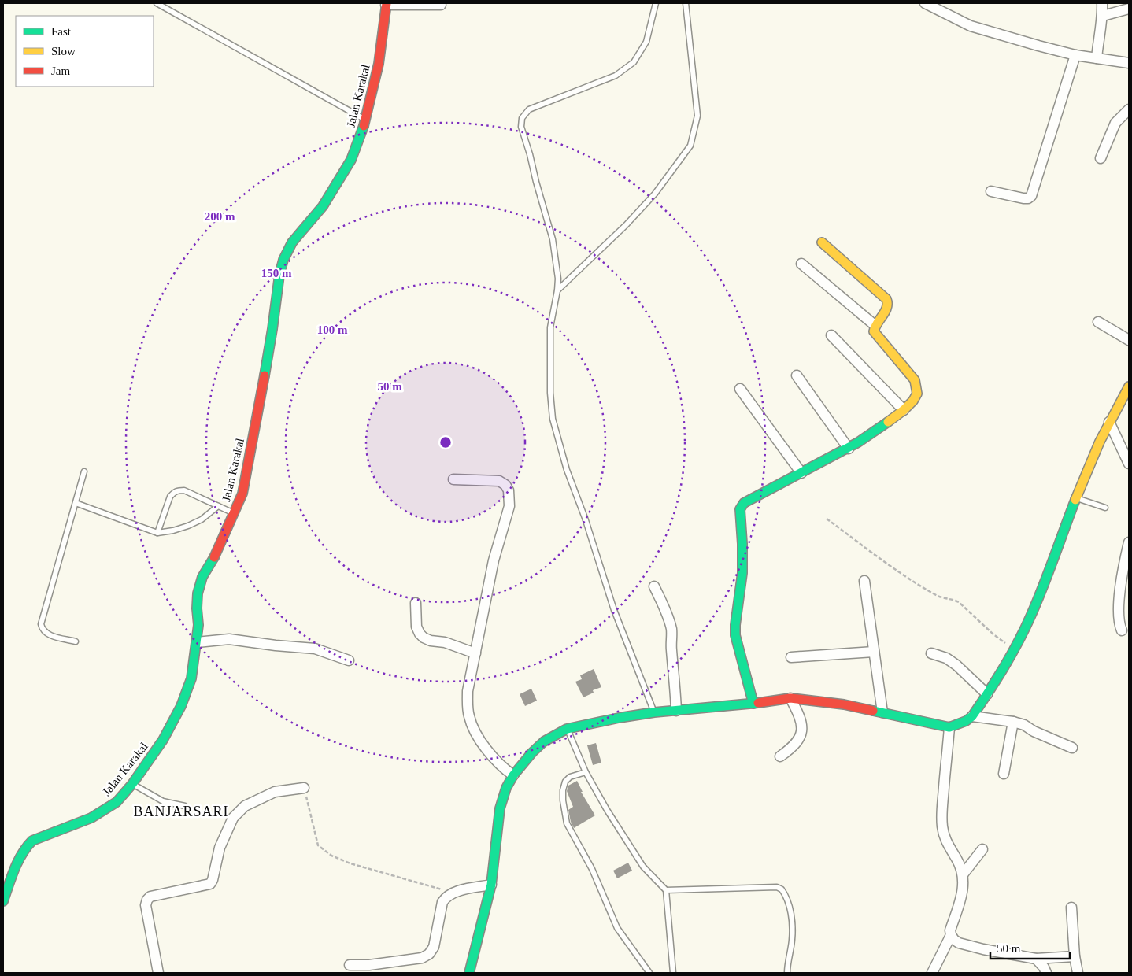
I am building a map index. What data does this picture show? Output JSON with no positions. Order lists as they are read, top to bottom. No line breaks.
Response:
{"streets":{"street":["Jalan Karakal"]},"districts":["BANJARSARI"],"legend":["Fast","Slow","Jam"],"scale_bar":"50 m","rings":["200 m","150 m","100 m","50 m"]}
